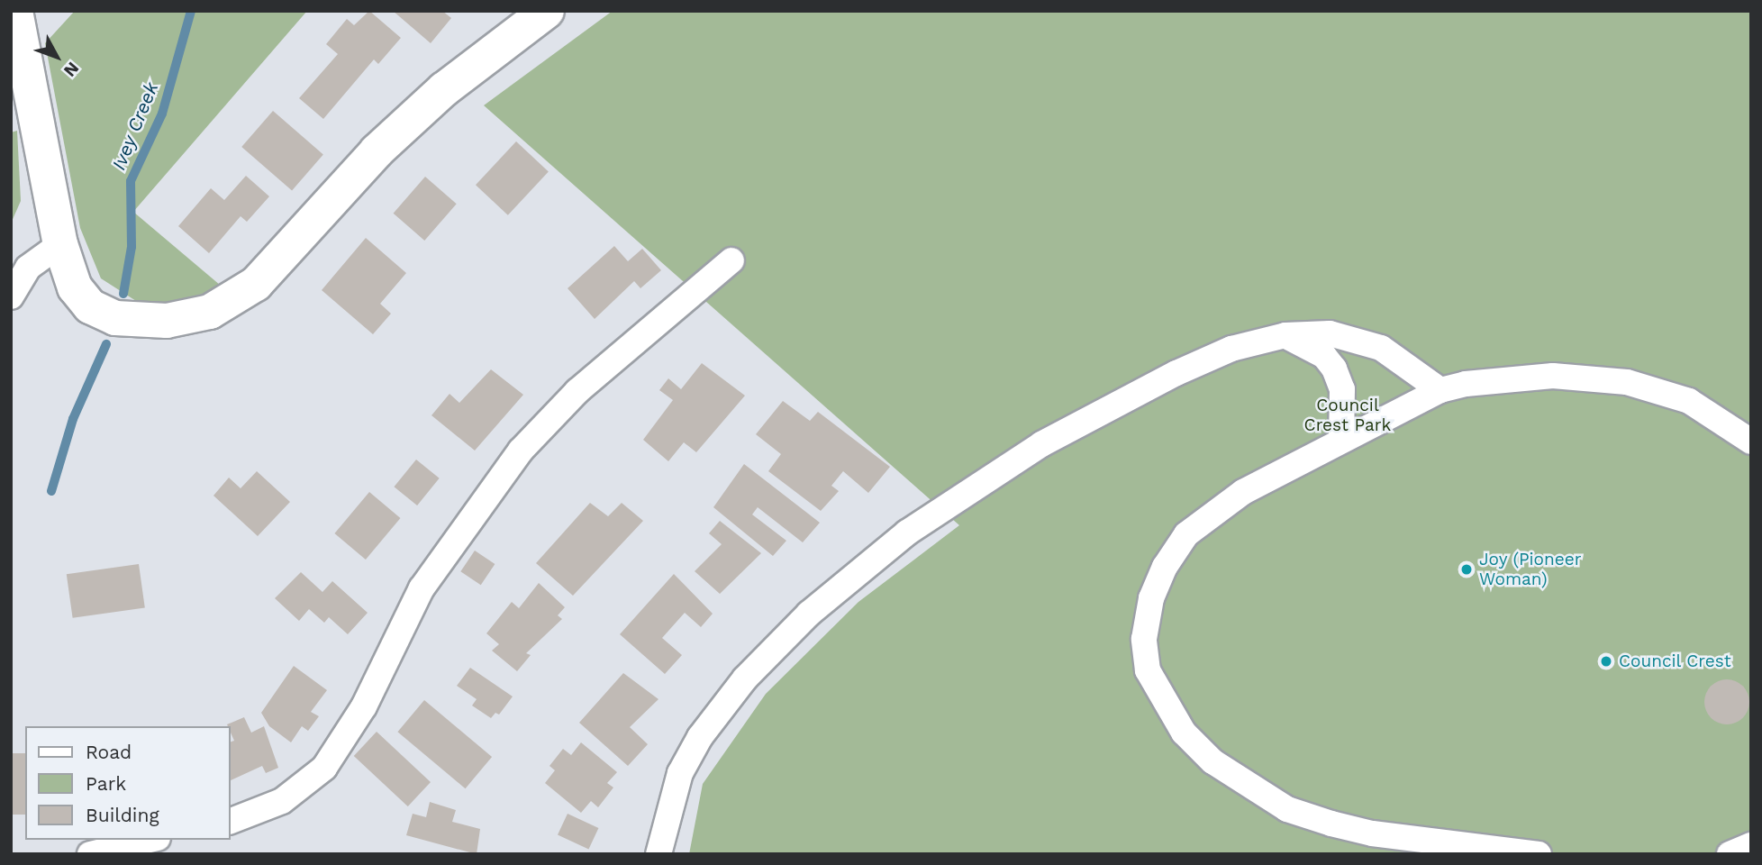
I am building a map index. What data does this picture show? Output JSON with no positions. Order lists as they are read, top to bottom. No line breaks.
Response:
{"water":["Ivey Creek"],"parks":["Council Crest Park"],"places":["Joy (Pioneer Woman)","Council Crest"],"legend":["Road","Park","Building"],"north":"bottom right"}
